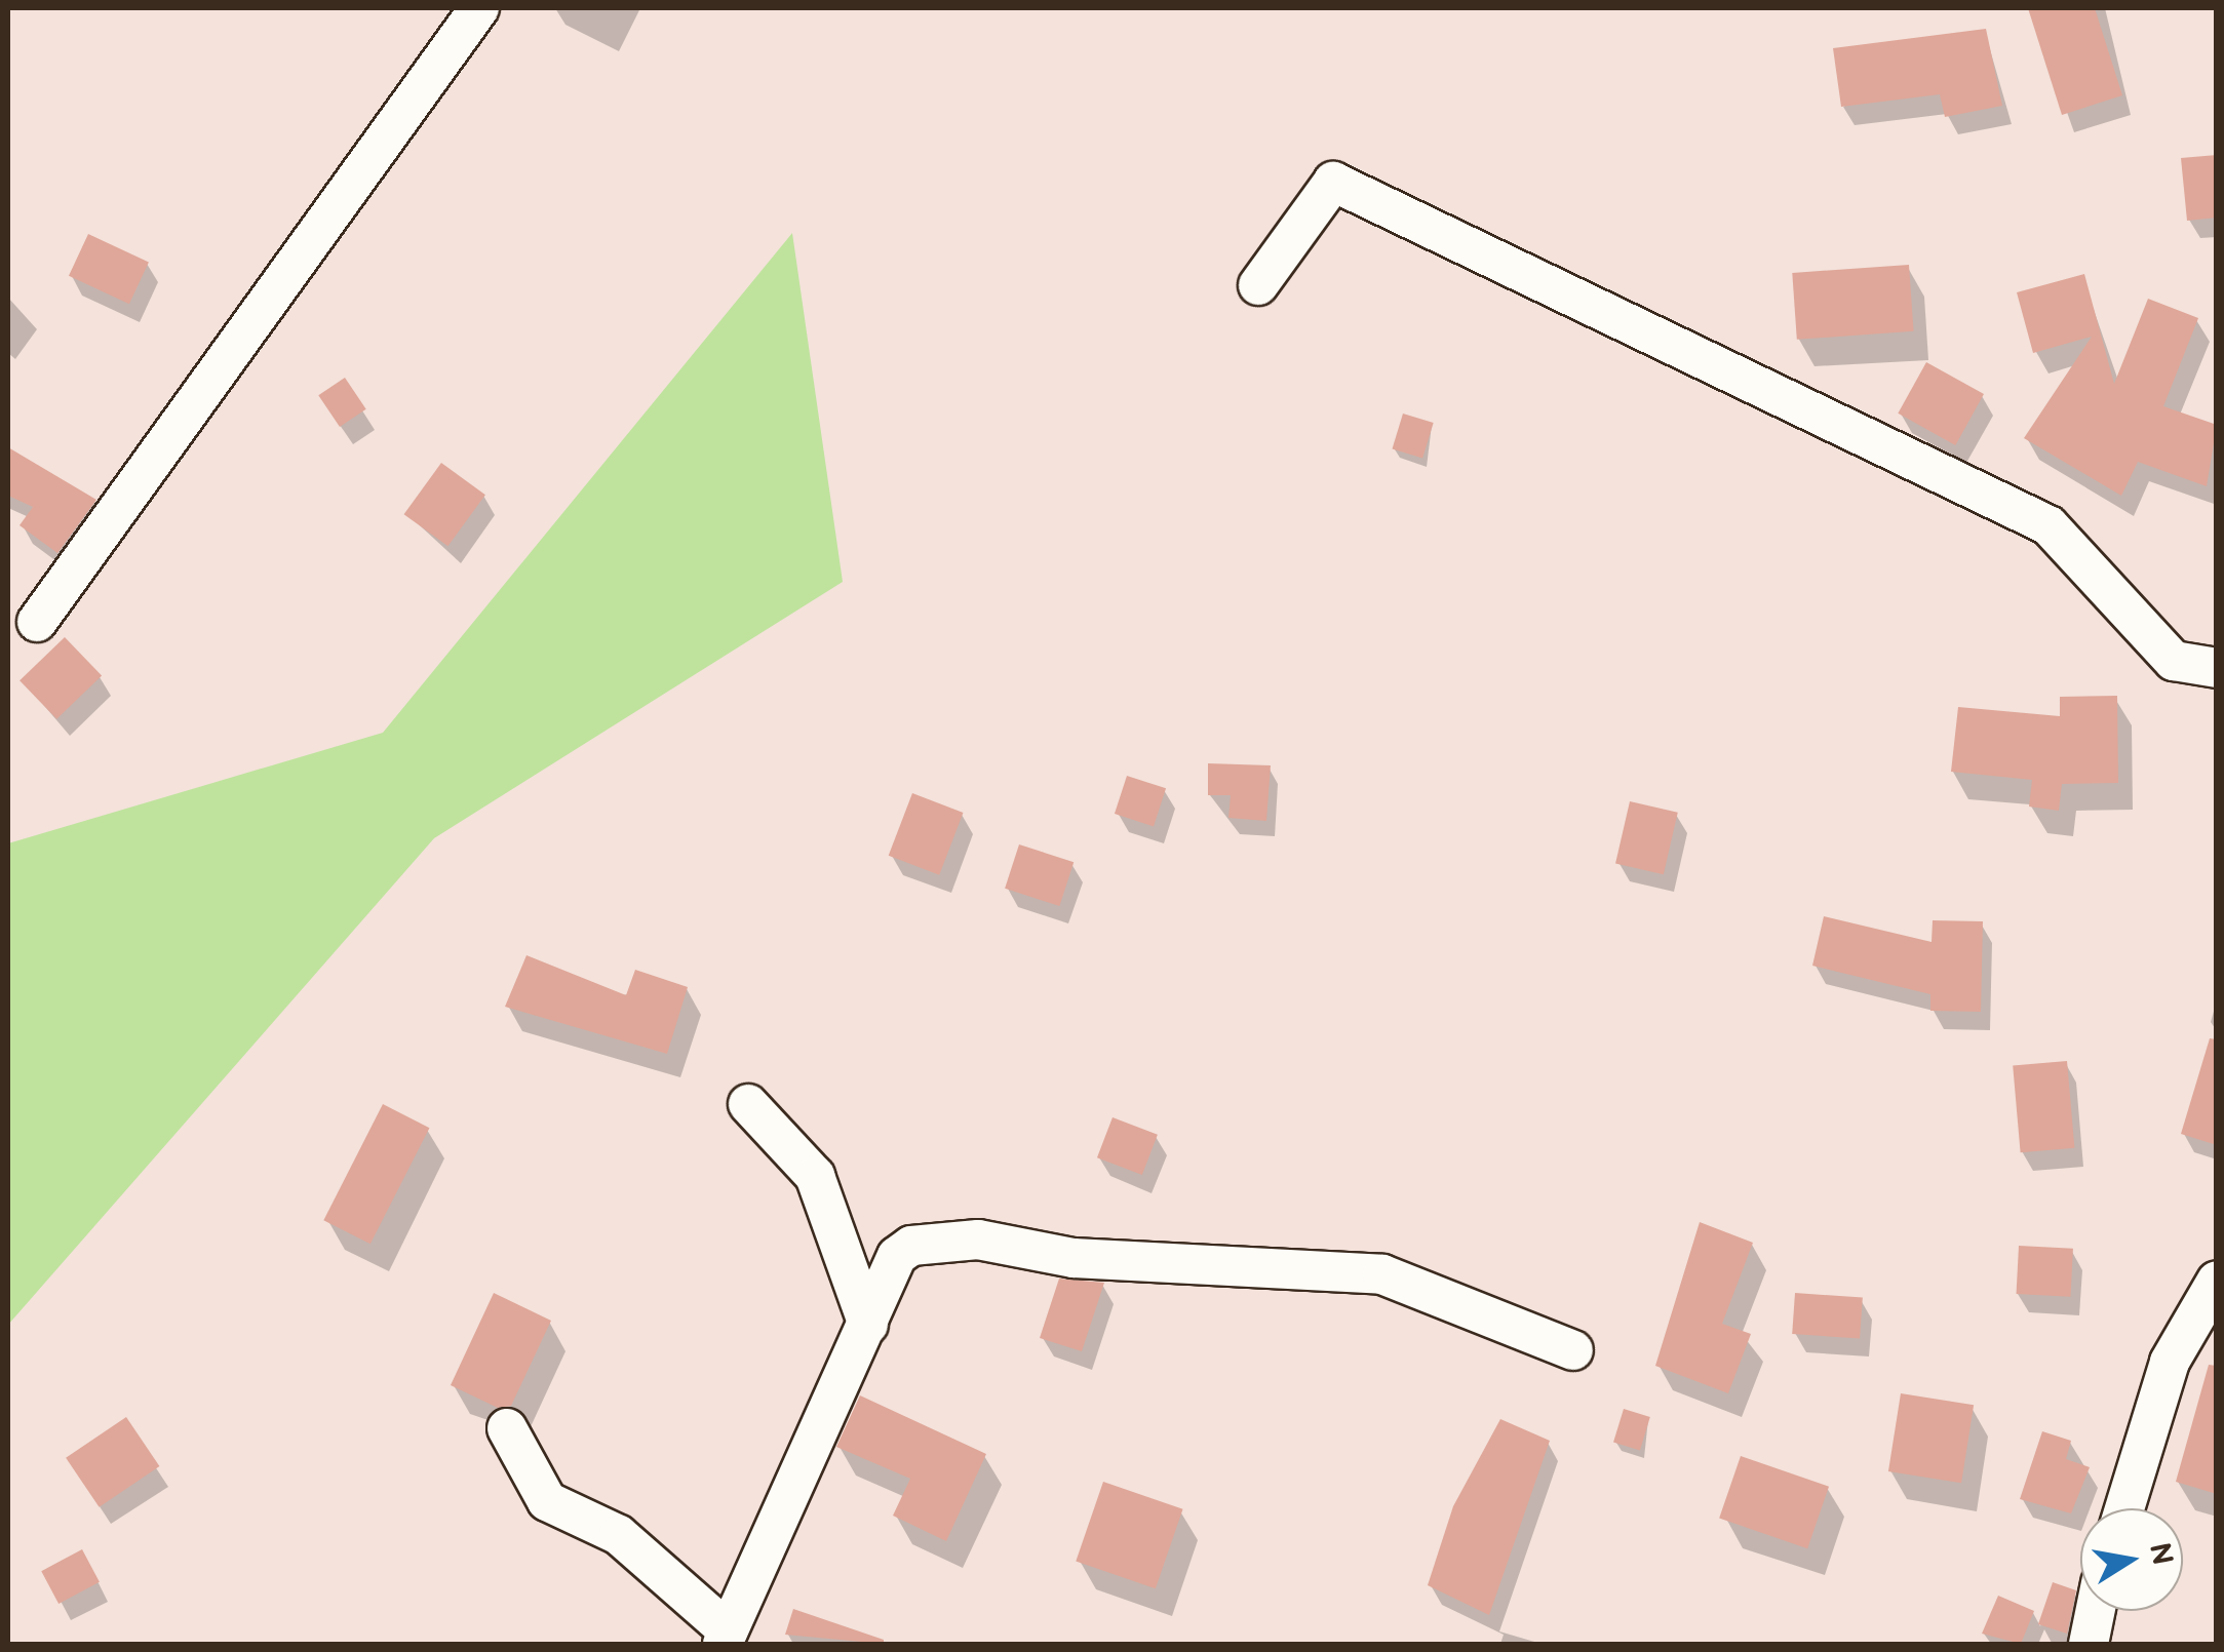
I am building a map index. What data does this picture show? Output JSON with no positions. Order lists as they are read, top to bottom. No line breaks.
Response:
{"north":"right"}
